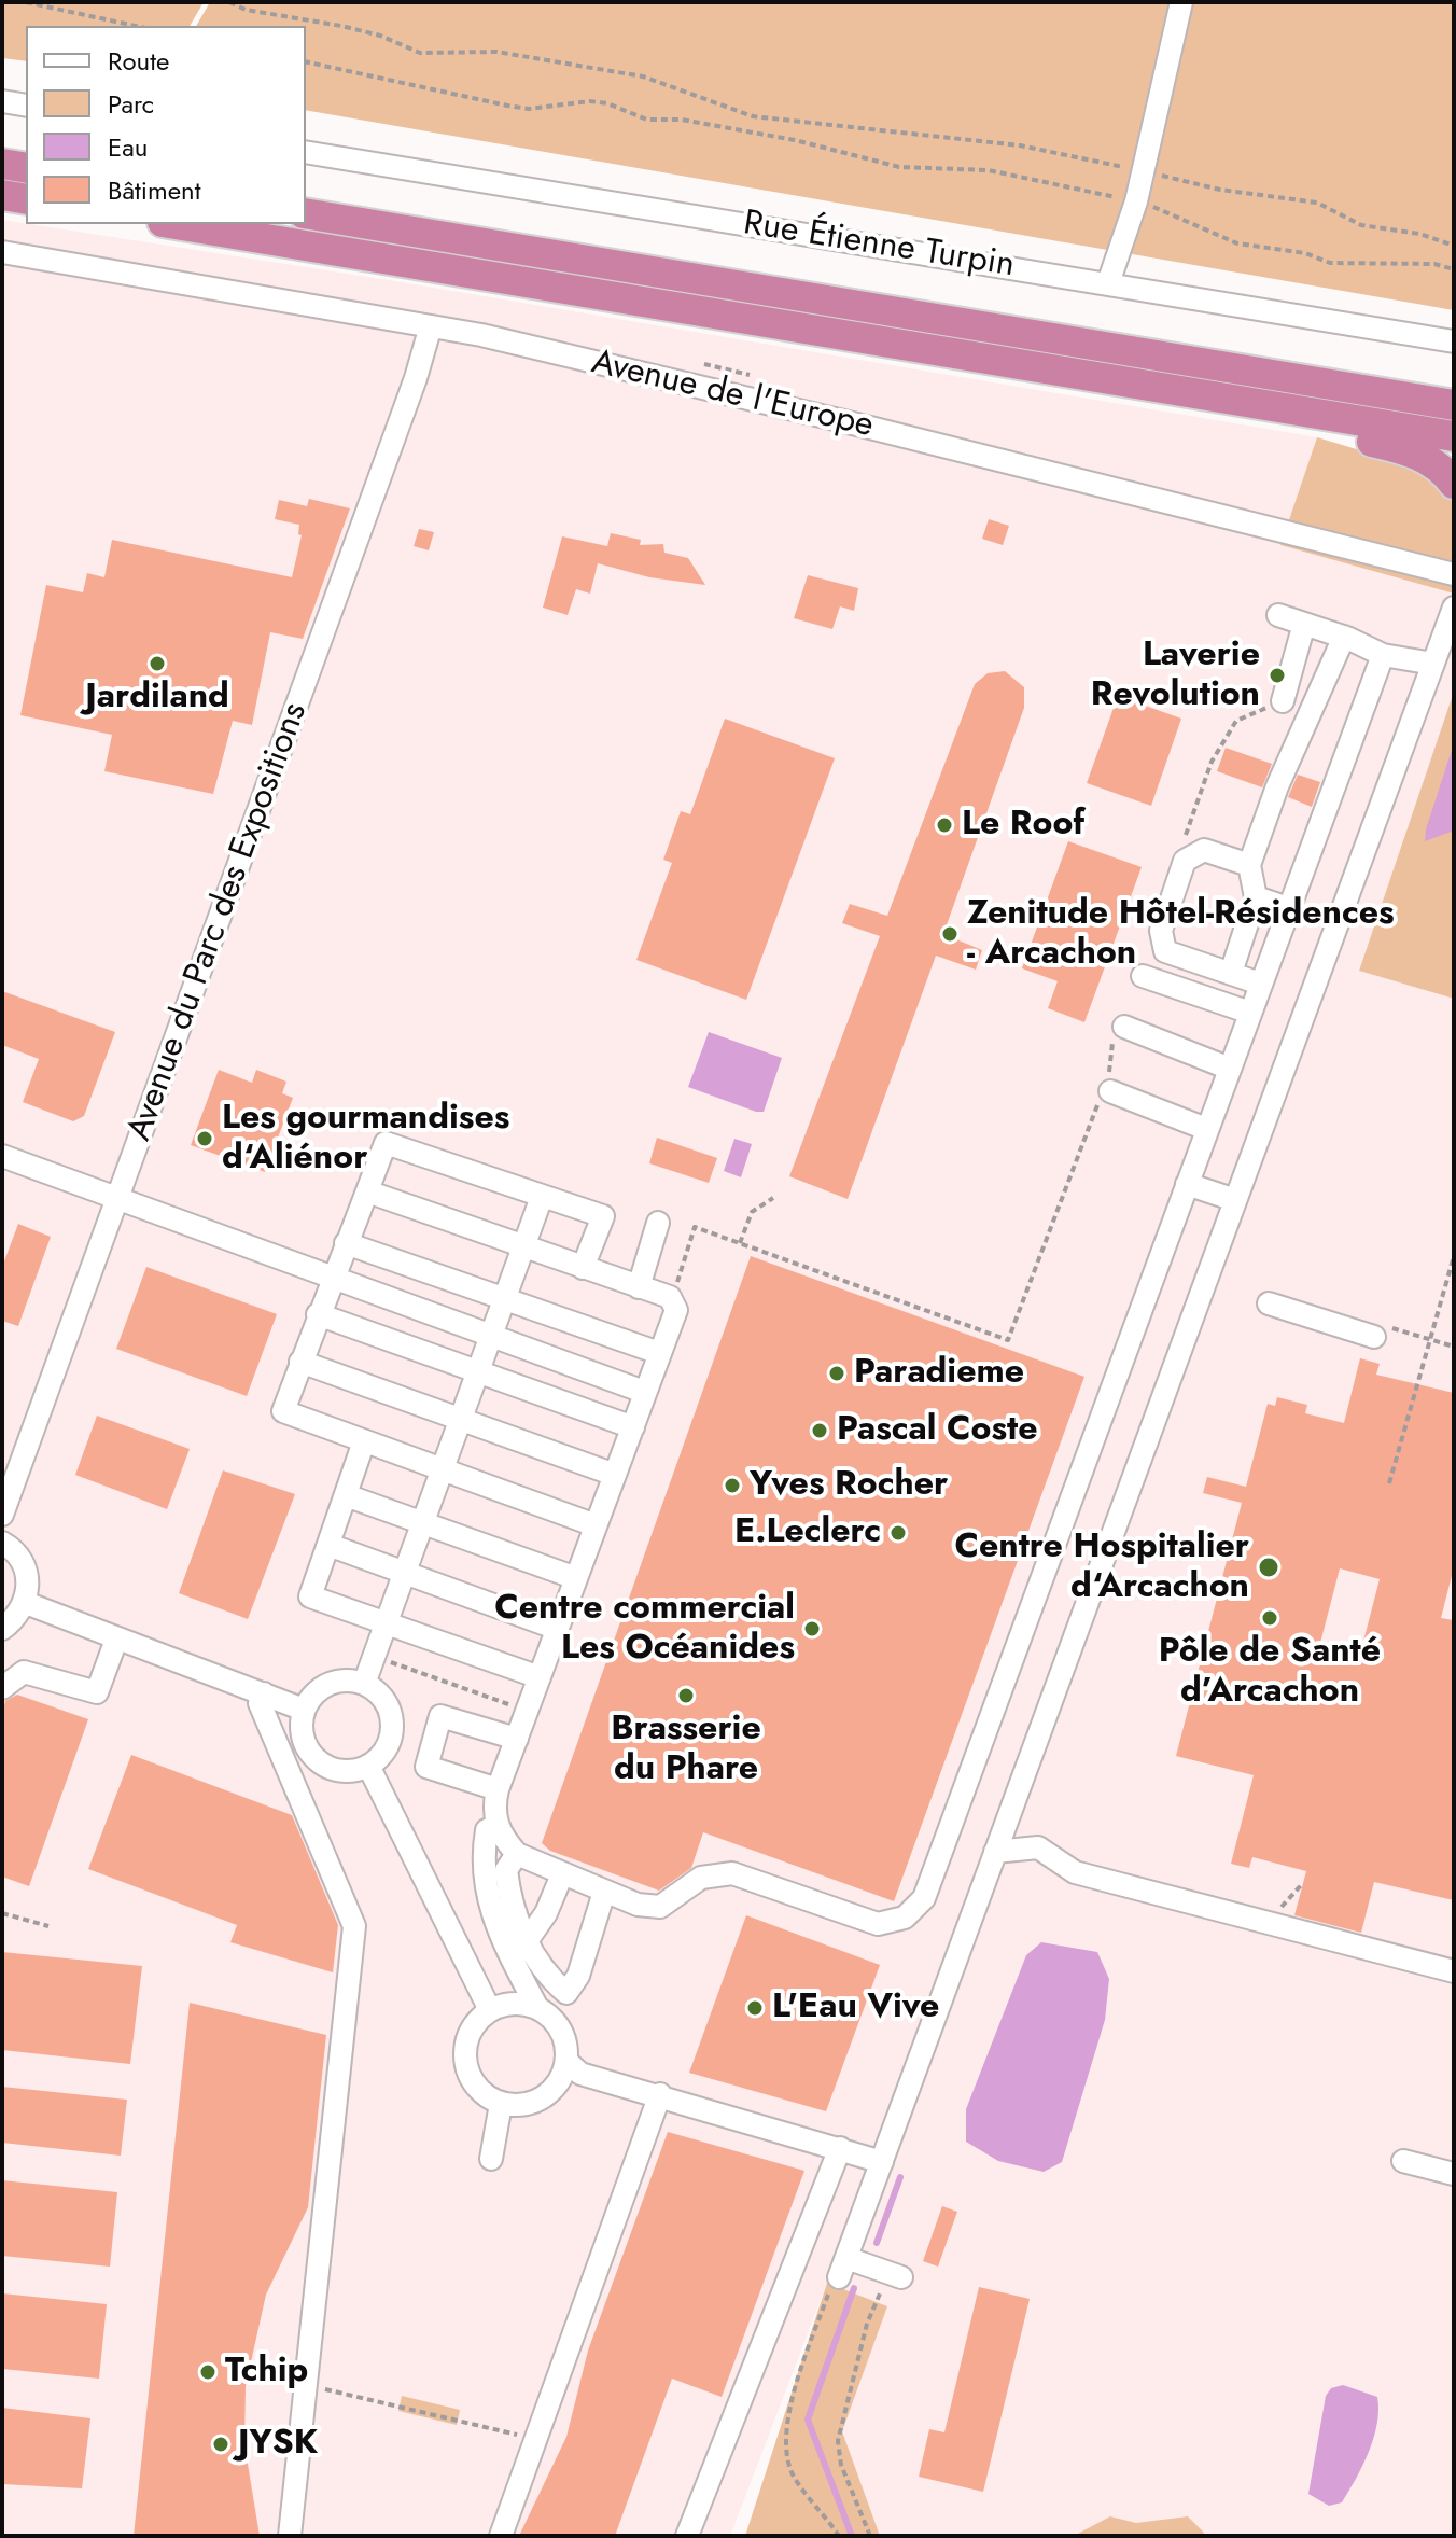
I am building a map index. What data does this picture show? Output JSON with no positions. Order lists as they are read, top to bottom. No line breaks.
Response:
{"streets":{"street":["Rue Étienne Turpin","Avenue de l'Europe","Avenue du Parc des Expositions"]},"crossings":[["Avenue de l'Europe","Avenue du Parc des Expositions"]],"places":["Jardiland","Laverie Revolution","Le Roof","Zenitude Hôtel-Résidences - Arcachon","Les gourmandises d‘Aliénor","Paradieme","Pascal Coste","Yves Rocher","E.Leclerc","Centre Hospitalier d‘Arcachon","Pôle de Santé d’Arcachon","Centre commercial Les Océanides","Brasserie du Phare","L'Eau Vive","Tchip","JYSK"],"legend":["Route","Parc","Eau","Bâtiment"]}
